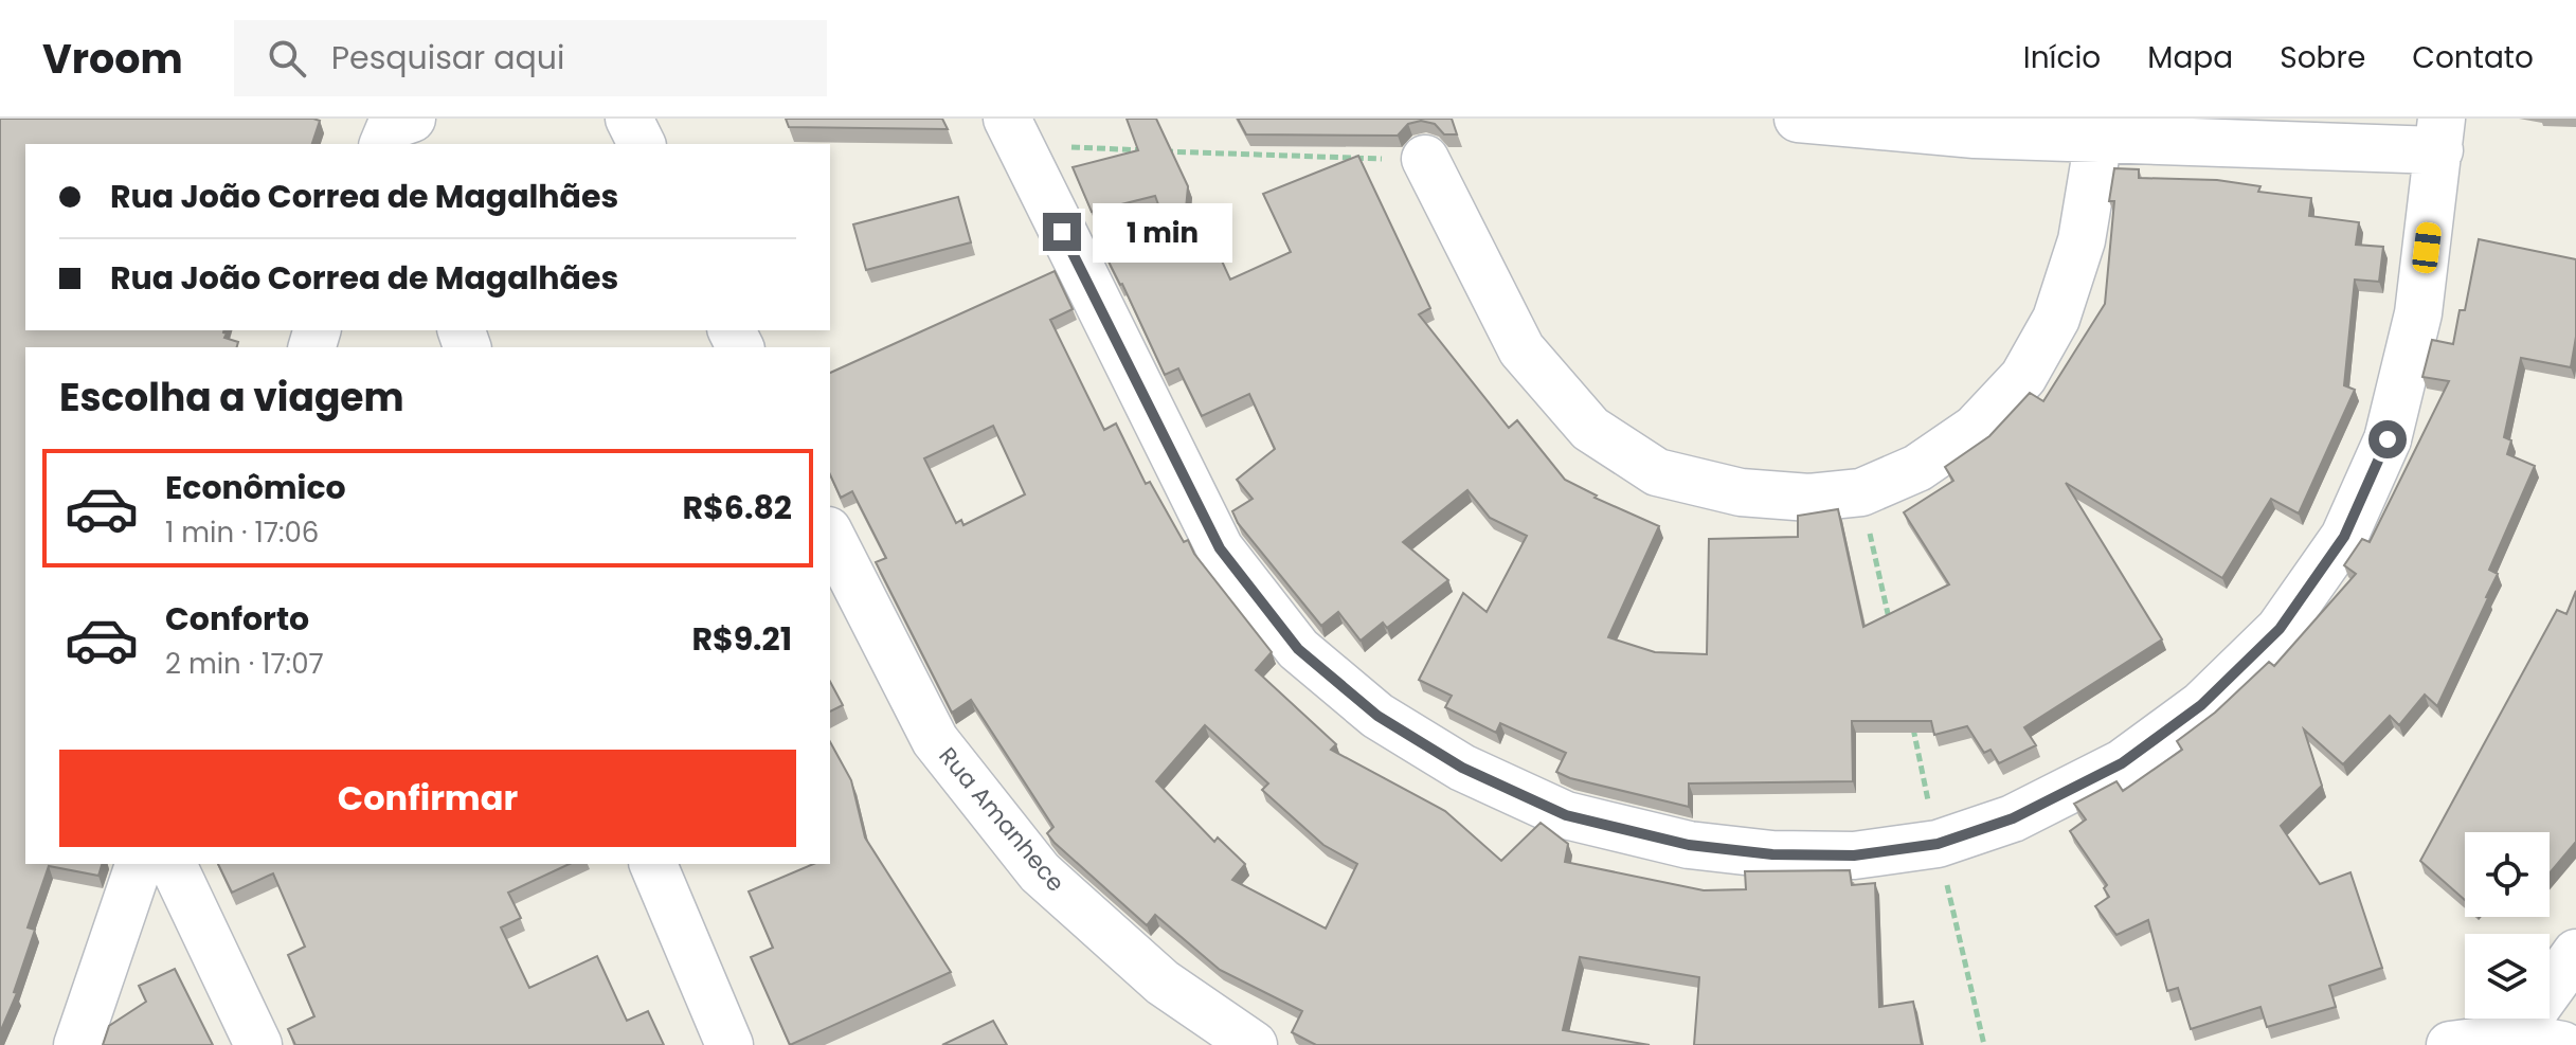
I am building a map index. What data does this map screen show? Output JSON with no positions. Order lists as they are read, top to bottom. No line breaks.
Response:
{"streets":{"street":["Rua Amanhece"]},"page":{"header":"Vroom","search":"Pesquisar aqui","nav":["Início","Mapa","Sobre","Contato"],"banner":["Rua João Correa de Magalhães","Rua João Correa de Magalhães"],"bubble":"1 min","heading":"Escolha a viagem","list":[{"name":"Econômico","note":"1 min · 17:06","value":"R$6.82"},{"name":"Conforto","note":"2 min · 17:07","value":"R$9.21"}],"buttons":"Confirmar"}}
